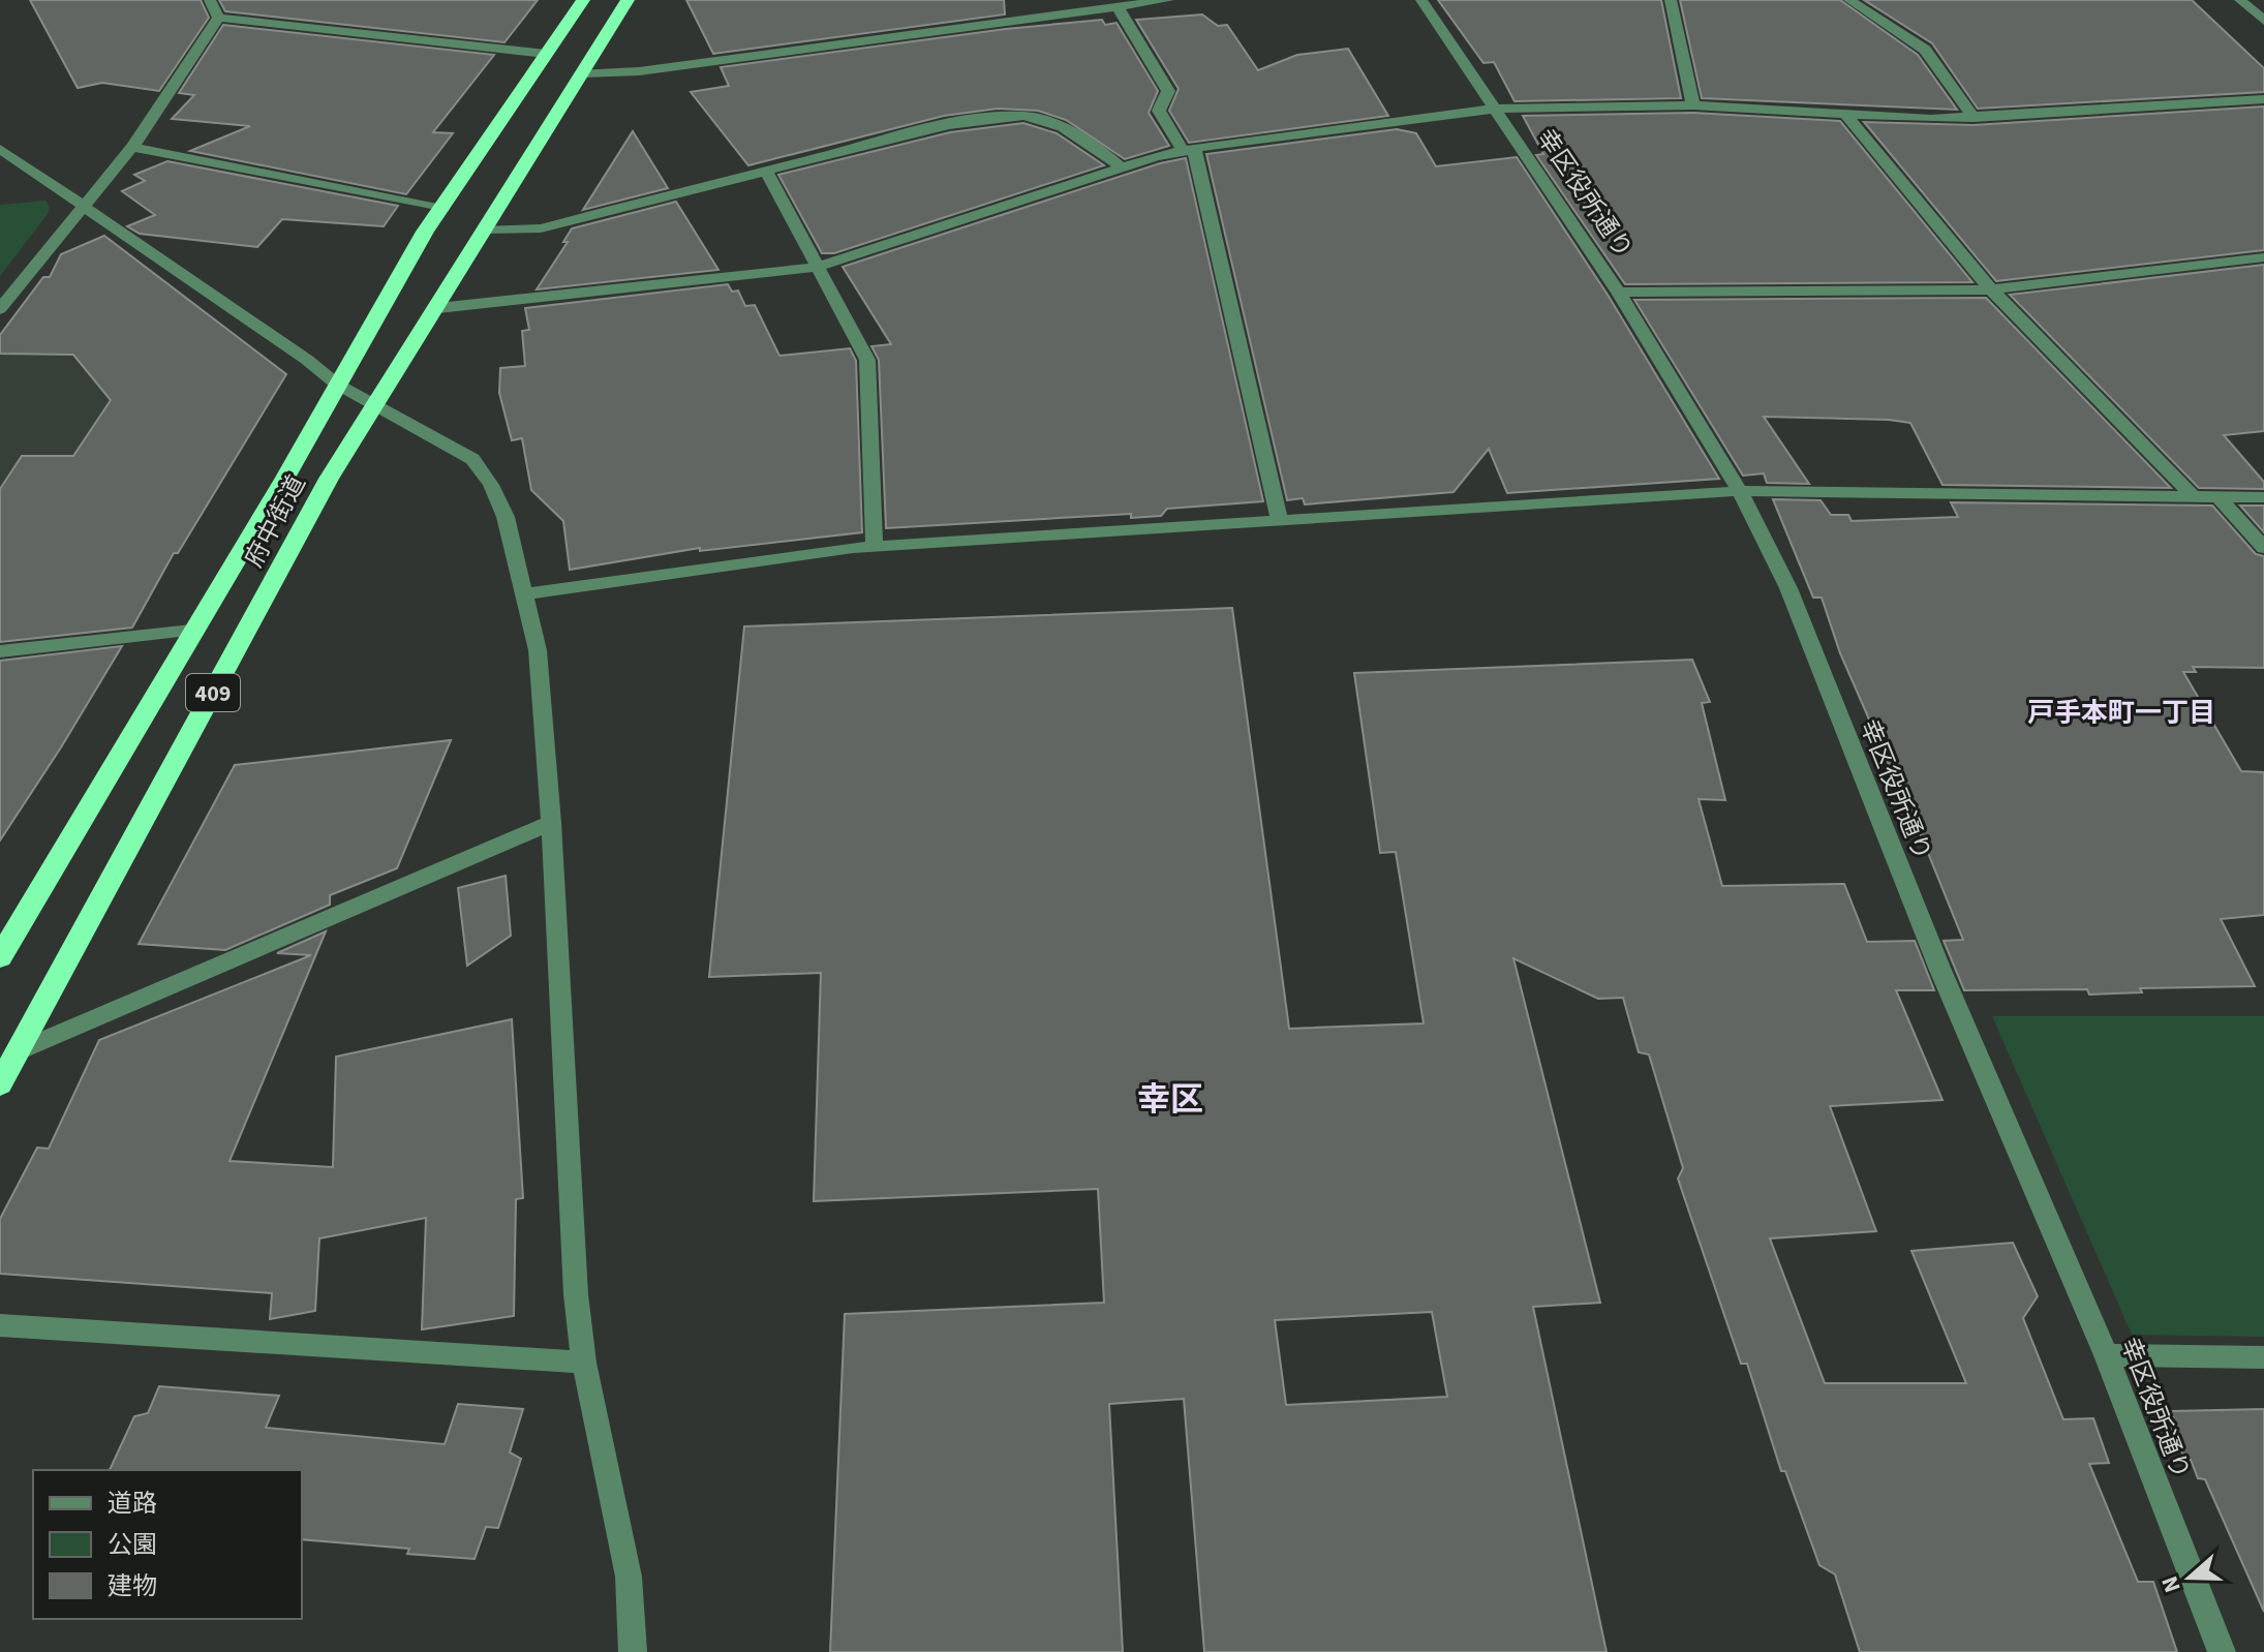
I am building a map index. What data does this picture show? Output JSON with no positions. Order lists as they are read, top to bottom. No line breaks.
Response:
{"streets":{"highway":["府中街道","409"],"street":["幸区役所通り"]},"districts":["戸手本町一丁目","幸区"],"legend":["道路","公園","建物"],"north":"left"}
